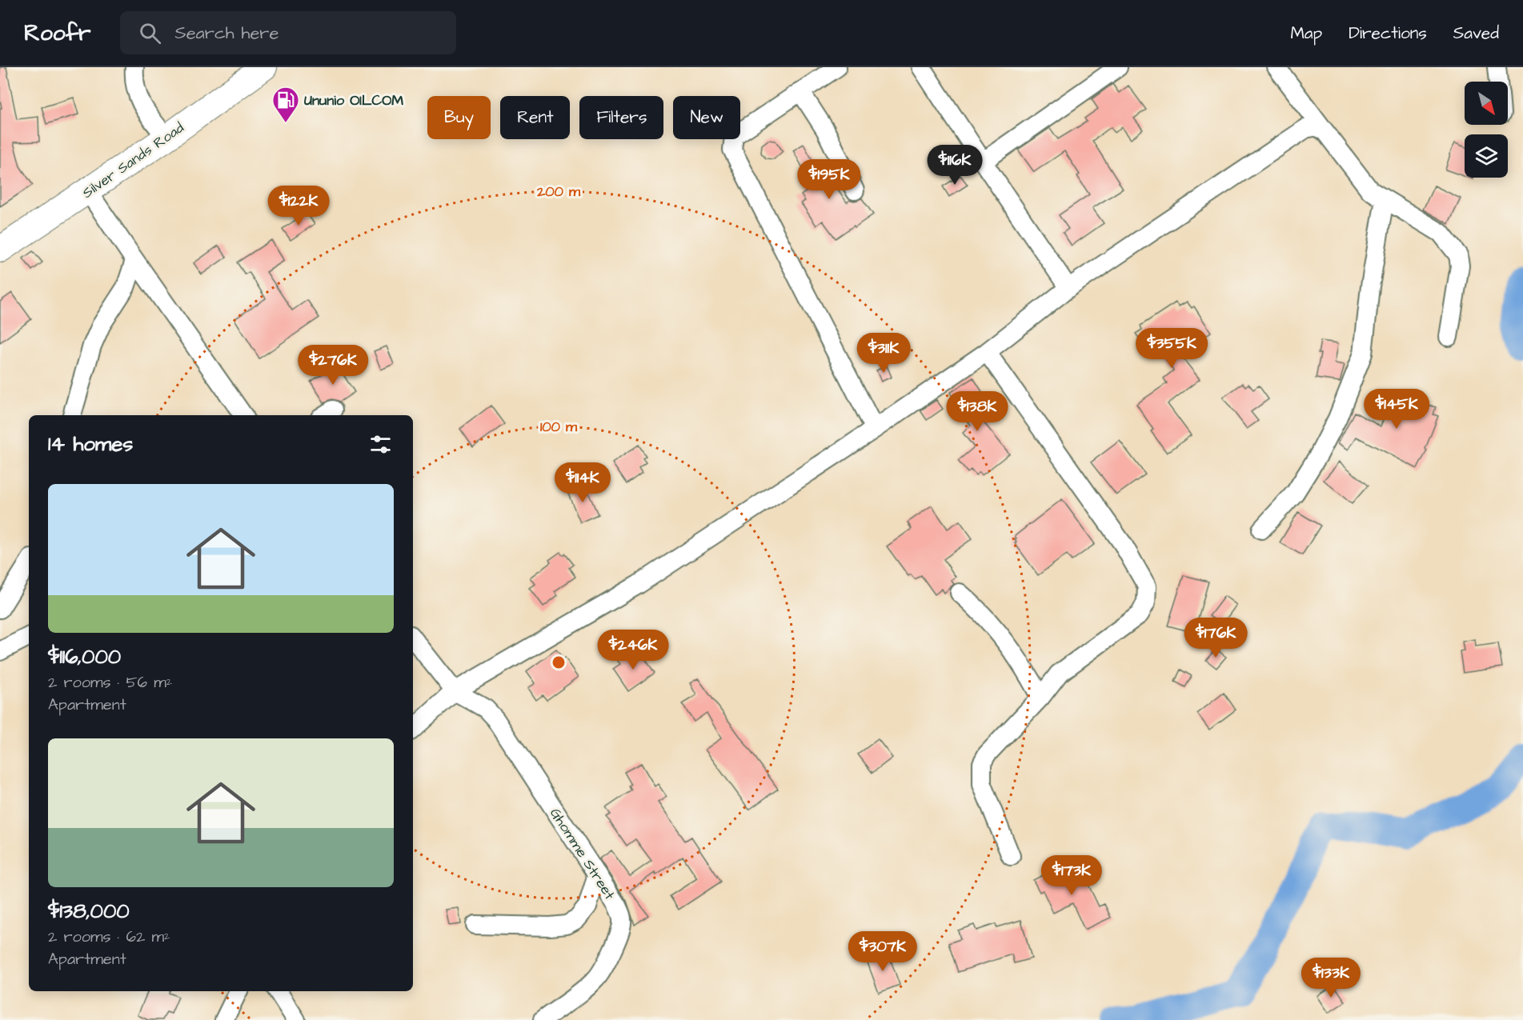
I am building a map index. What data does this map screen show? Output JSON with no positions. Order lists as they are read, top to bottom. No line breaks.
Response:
{"streets":{"street":["Silver Sands Road","Ghomme Street"]},"places":{"fuel station":["Ununio OILCOM"]},"north":"bottom right","page":{"header":"Roofr","search":"Search here","nav":["Map","Directions","Saved"],"chip":["Buy","Rent","Filters","New"],"price":["$116K","$195K","$122K","$355K","$311K","$276K","$145K","$138K","$114K","$176K","$246K","$173K","$307K","$133K"],"heading":"14 homes","list":[{"name":"$116,000","note":"2 rooms · 56 m² · Apartment"},{"name":"$138,000","note":"2 rooms · 62 m² · Apartment"}]},"rings":["200 m","100 m"]}
